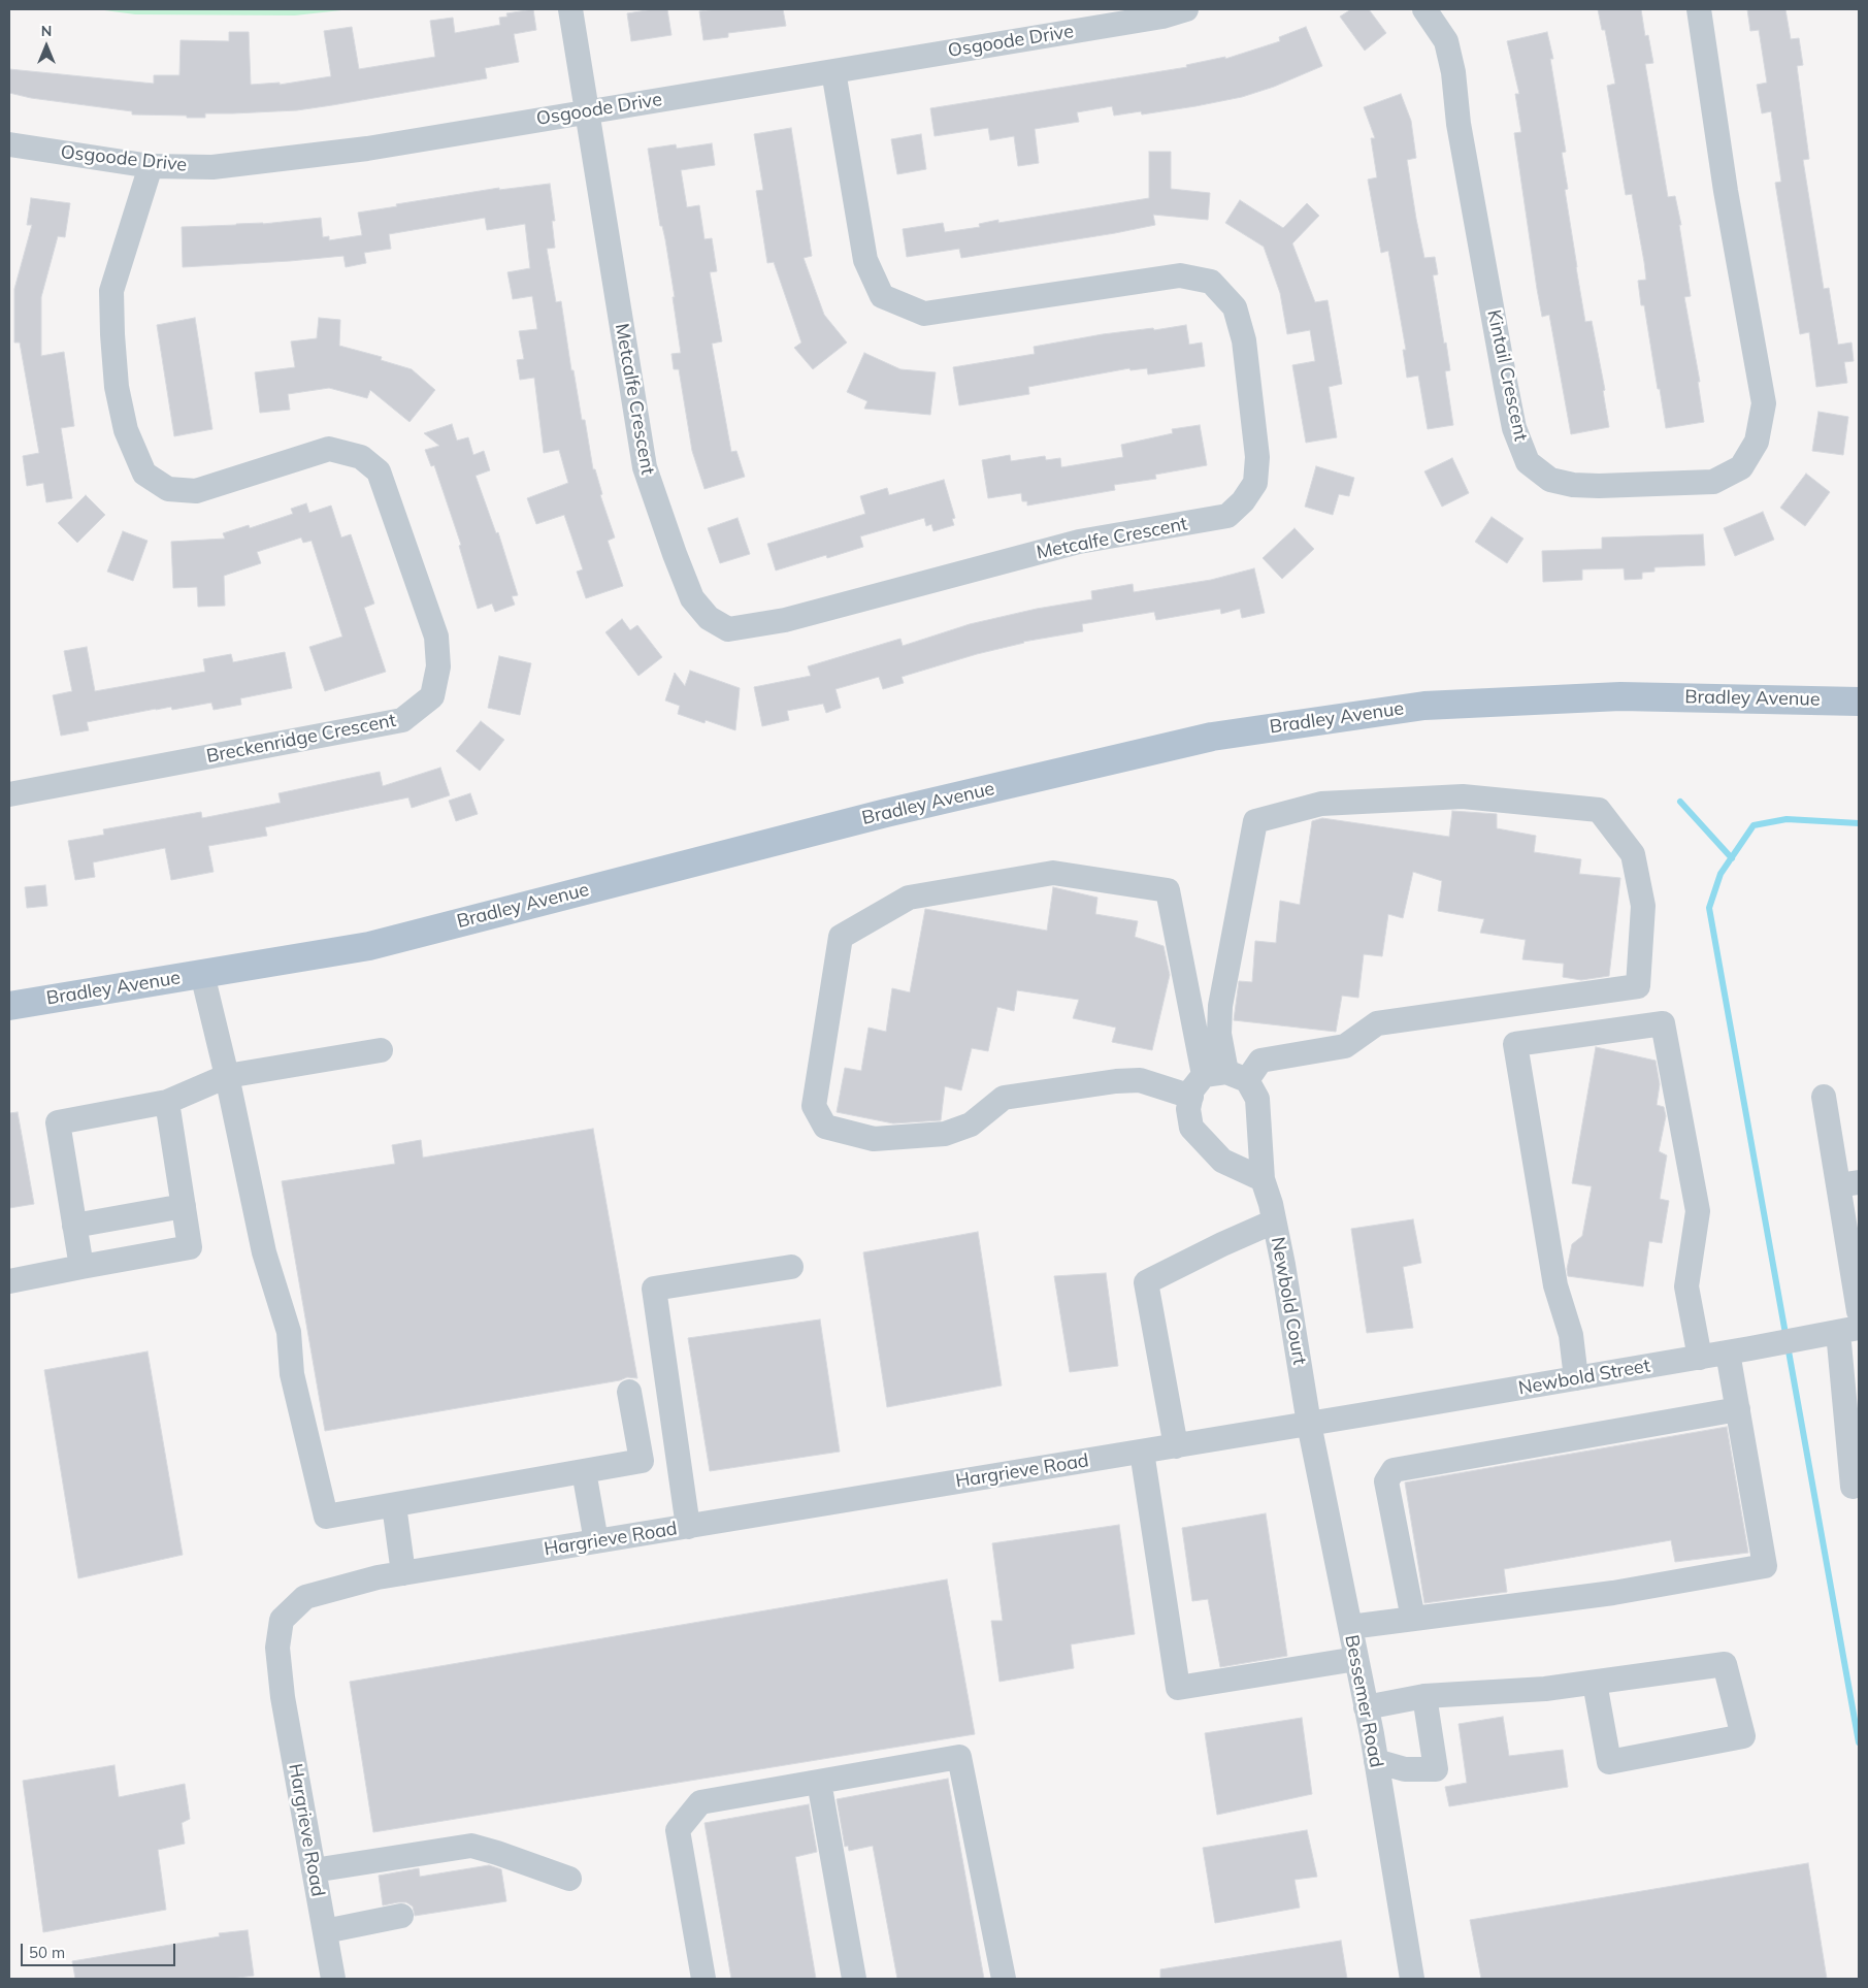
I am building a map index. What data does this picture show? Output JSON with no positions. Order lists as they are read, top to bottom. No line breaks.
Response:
{"streets":{"main road":["Bradley Avenue"],"street":["Osgoode Drive","Kintail Crescent","Metcalfe Crescent","Breckenridge Crescent","Newbold Court","Newbold Street","Hargrieve Road","Bessemer Road"]},"crossings":[["Osgoode Drive","Metcalfe Crescent"],["Osgoode Drive","Breckenridge Crescent"],["Newbold Court","Newbold Street"],["Newbold Court","Hargrieve Road"],["Newbold Court","Bessemer Road"],["Newbold Street","Hargrieve Road"],["Newbold Street","Bessemer Road"],["Hargrieve Road","Bessemer Road"]],"scale_bar":"50 m","north":"top"}
